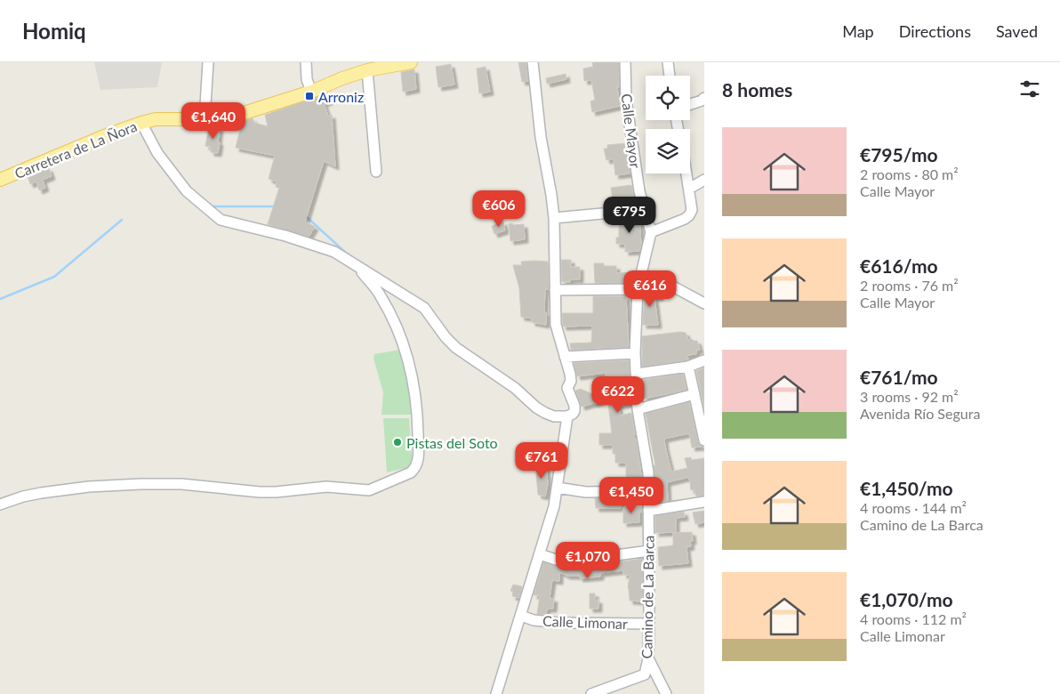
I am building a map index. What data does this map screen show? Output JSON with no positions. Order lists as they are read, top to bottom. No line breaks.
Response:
{"streets":{"main road":["Carretera de La Ñora"],"street":["Calle Mayor","Camino de La Barca","Calle Limonar"]},"crossings":[["Camino de La Barca","Calle Limonar"]],"places":{"transit":["Arroniz"],"other":["Pistas del Soto"]},"page":{"header":"Homiq","nav":["Map","Directions","Saved"],"heading":"8 homes","price":["€1,640","€606","€795","€616","€622","€761","€1,450","€1,070"],"list":[{"name":"€795/mo","note":"2 rooms · 80 m² · Calle Mayor"},{"name":"€616/mo","note":"2 rooms · 76 m² · Calle Mayor"},{"name":"€761/mo","note":"3 rooms · 92 m² · Avenida Río Segura"},{"name":"€1,450/mo","note":"4 rooms · 144 m² · Camino de La Barca"},{"name":"€1,070/mo","note":"4 rooms · 112 m² · Calle Limonar"}]}}
